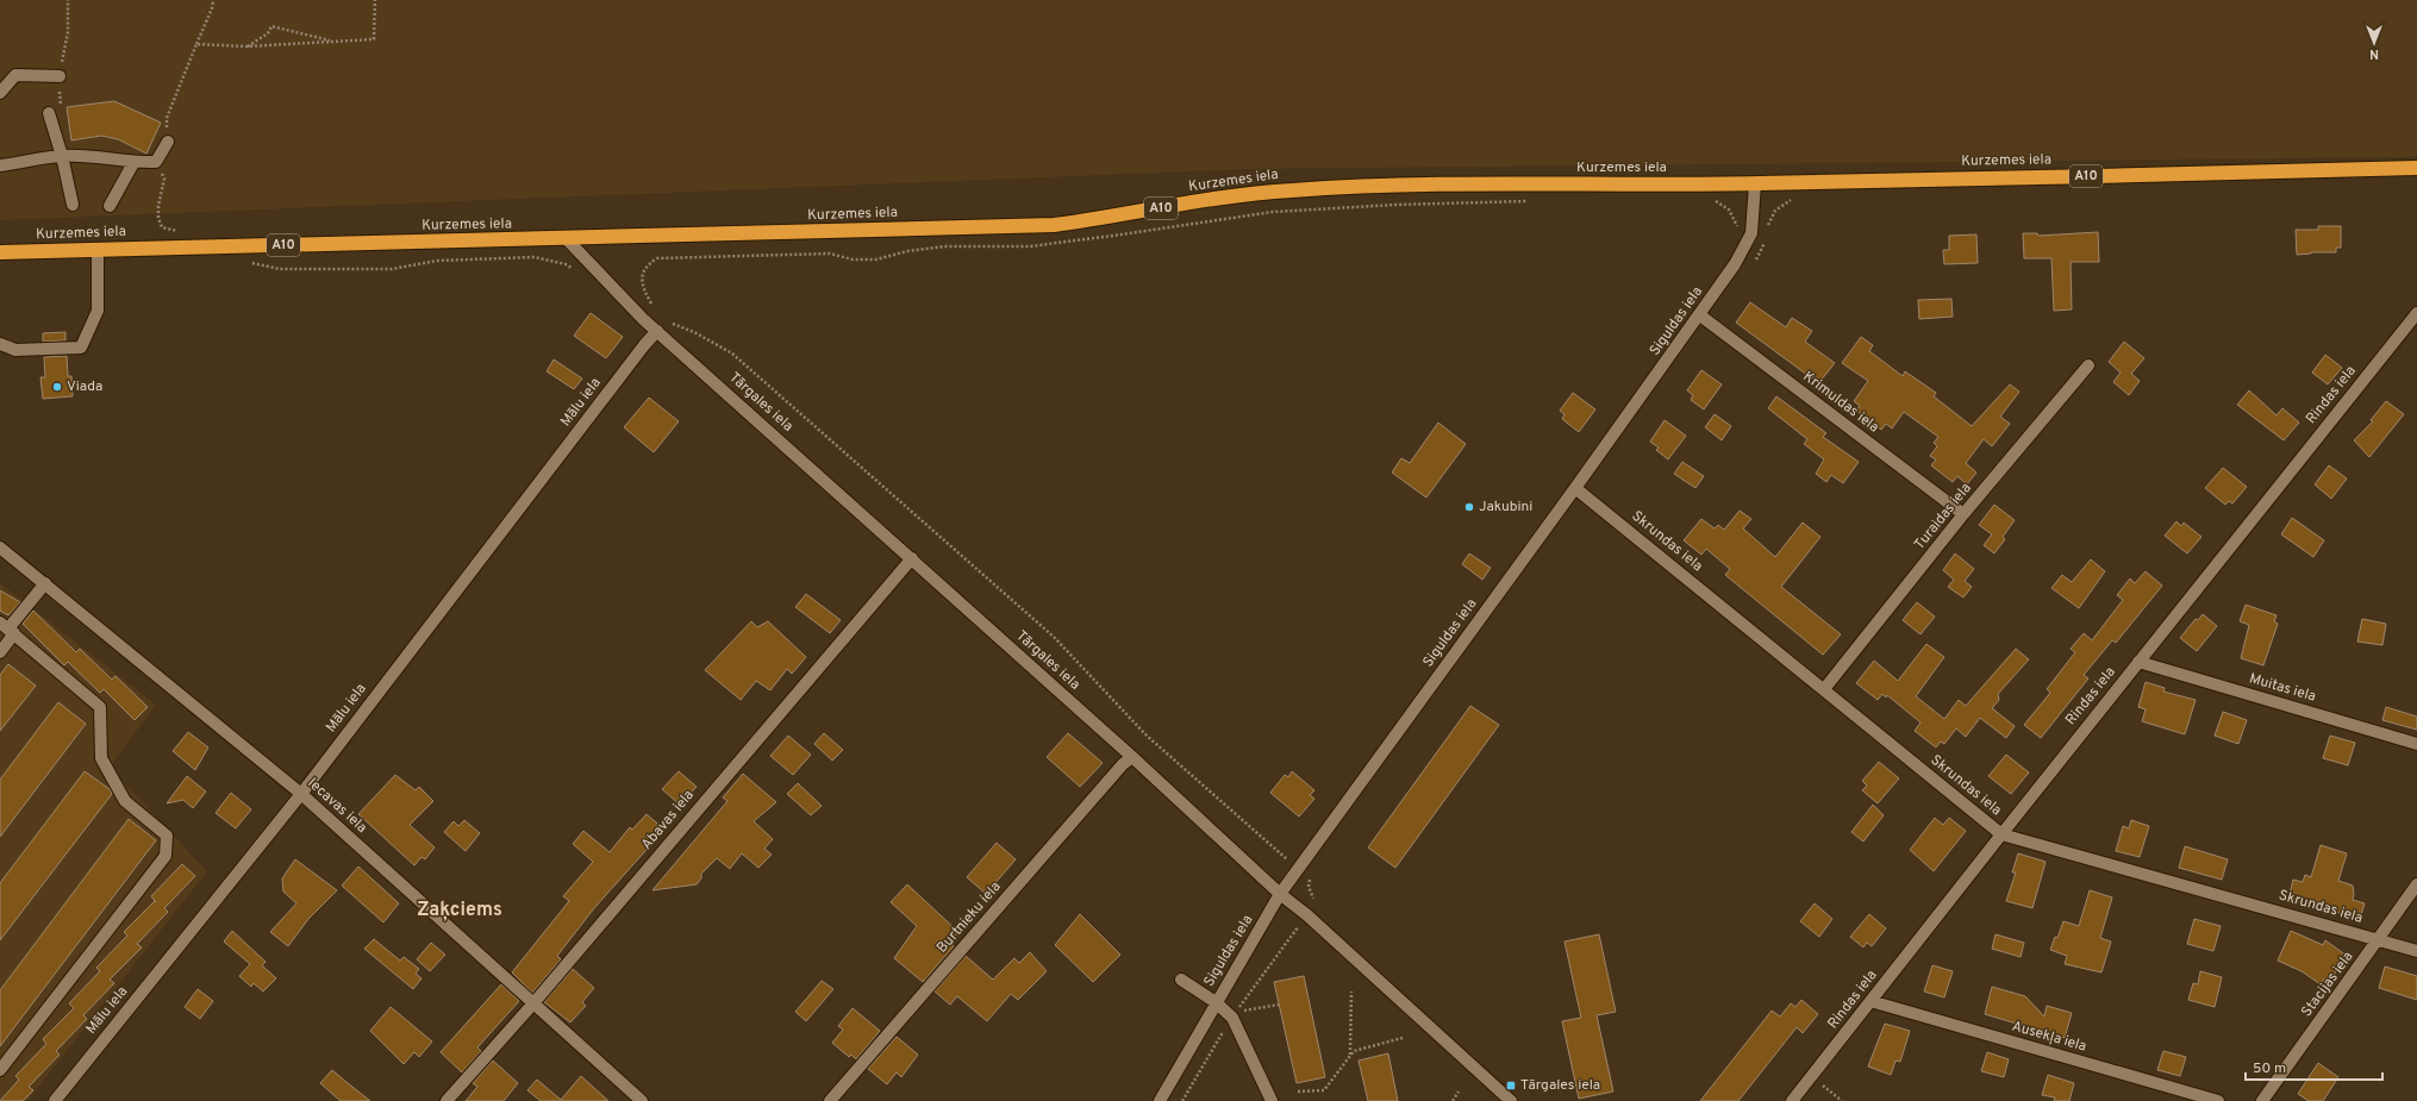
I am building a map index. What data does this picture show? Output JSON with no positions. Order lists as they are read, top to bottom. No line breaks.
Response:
{"streets":{"highway":["Kurzemes iela","A10"],"street":["Siguldas iela","Rindas iela","Mālu iela","Tārgales iela","Krimuldas iela","Turaidas iela","Skrundas iela","Muitas iela","Iecavas iela","Abavas iela","Burtnieku iela","Stacijas iela","Ausekļa iela"]},"crossings":[["Kurzemes iela","Siguldas iela"],["Kurzemes iela","Tārgales iela"],["Siguldas iela","Tārgales iela"],["Siguldas iela","Krimuldas iela"],["Siguldas iela","Skrundas iela"],["Rindas iela","Skrundas iela"],["Rindas iela","Muitas iela"],["Rindas iela","Ausekļa iela"],["Mālu iela","Tārgales iela"],["Mālu iela","Iecavas iela"],["Tārgales iela","Abavas iela"],["Tārgales iela","Burtnieku iela"],["Krimuldas iela","Turaidas iela"],["Turaidas iela","Skrundas iela"],["Skrundas iela","Stacijas iela"],["Iecavas iela","Abavas iela"]],"districts":["Zaķciems"],"places":{"other":["Viada","Jakubini"],"transit":["Tārgales iela"]},"scale_bar":"50 m","north":"bottom"}
